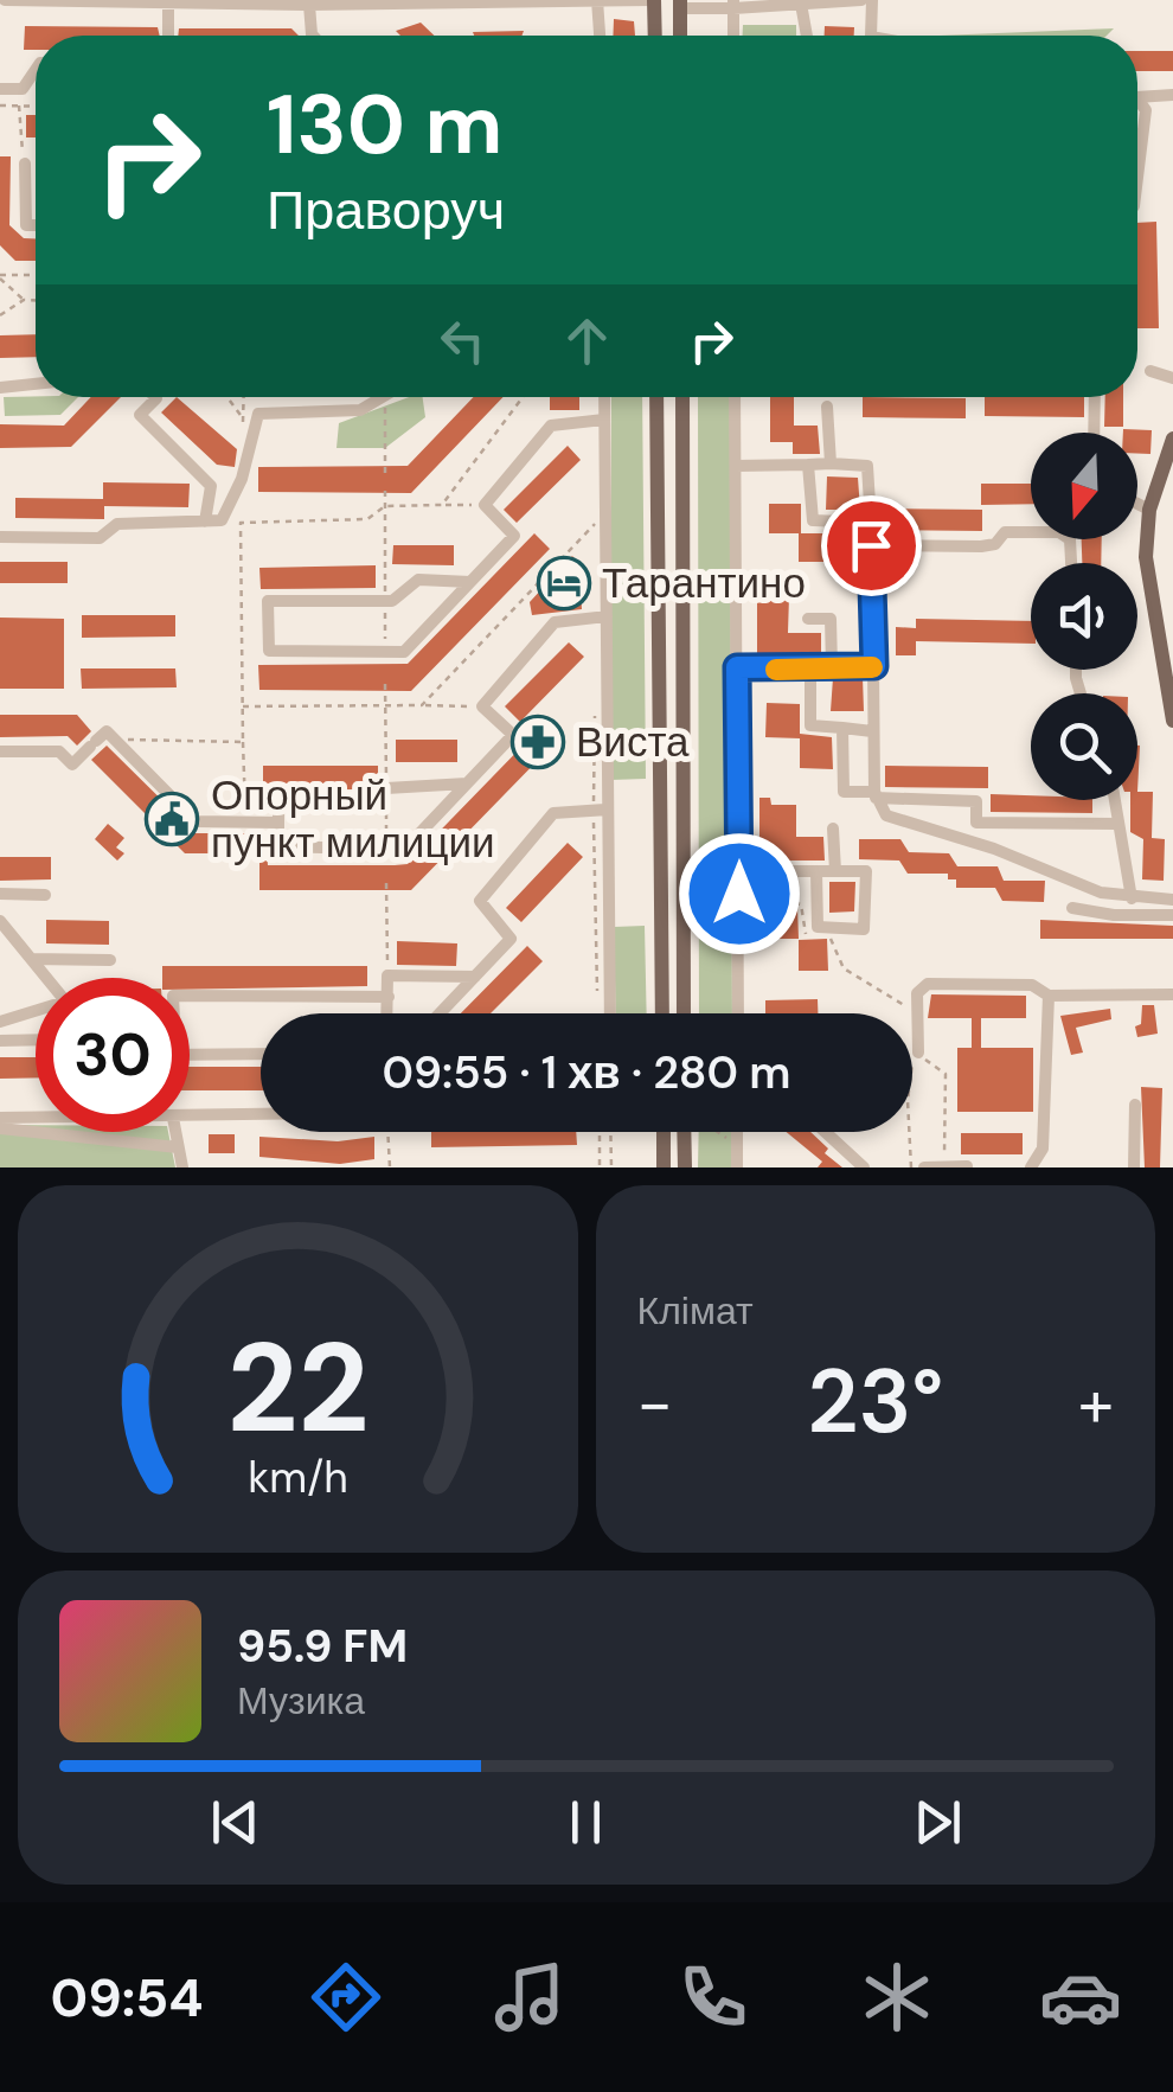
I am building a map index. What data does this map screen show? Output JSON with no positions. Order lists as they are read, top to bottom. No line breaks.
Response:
{"places":{"hotel":["Тарантино"],"pharmacy":["Виста"],"public building":["Опорный пункт милиции"]},"north":"bottom","page":{"turn":["130 m","Праворуч"],"limit":"30","trip":"09:55 · 1 хв · 280 m","tile":"Клімат","heat":["−","23°","+"],"song":["95.9 FM","Музика"],"tabs":"09:54","gauge":["22","km/h"]}}
